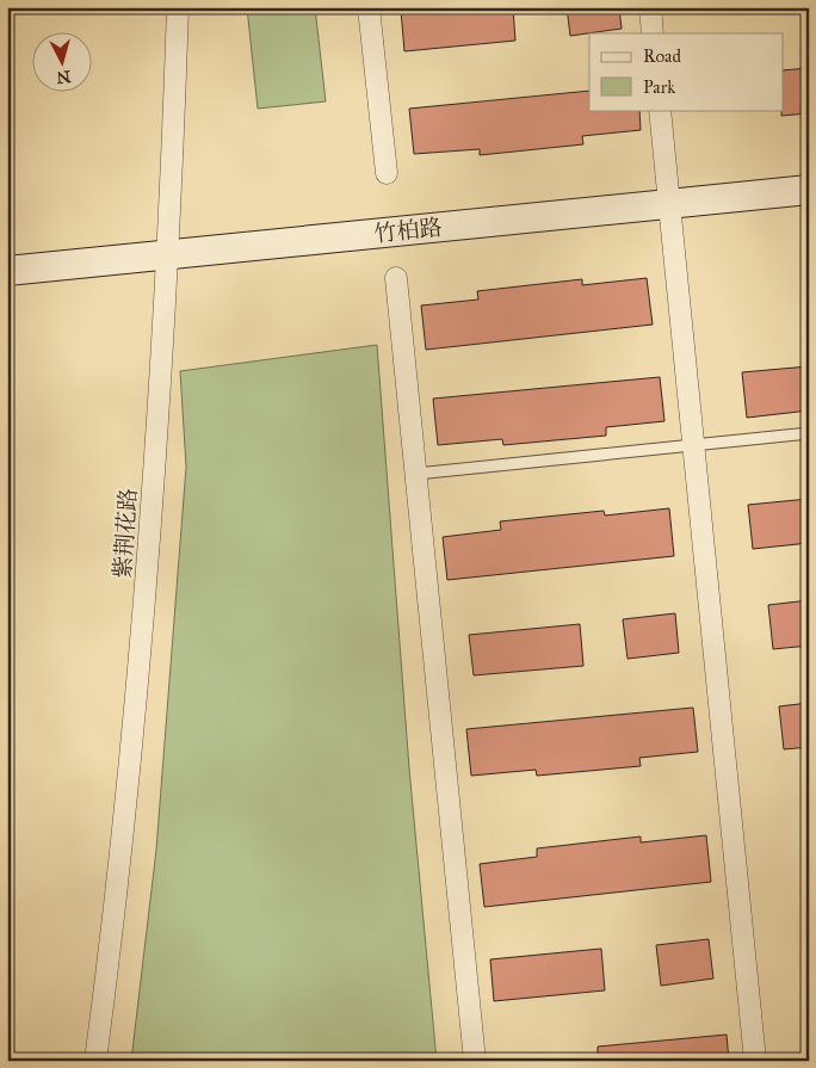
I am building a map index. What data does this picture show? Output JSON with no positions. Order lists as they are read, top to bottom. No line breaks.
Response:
{"streets":{"street":["竹柏路","紫荆花路"]},"crossings":[["竹柏路","紫荆花路"]],"legend":["Road","Park"],"north":"bottom"}
